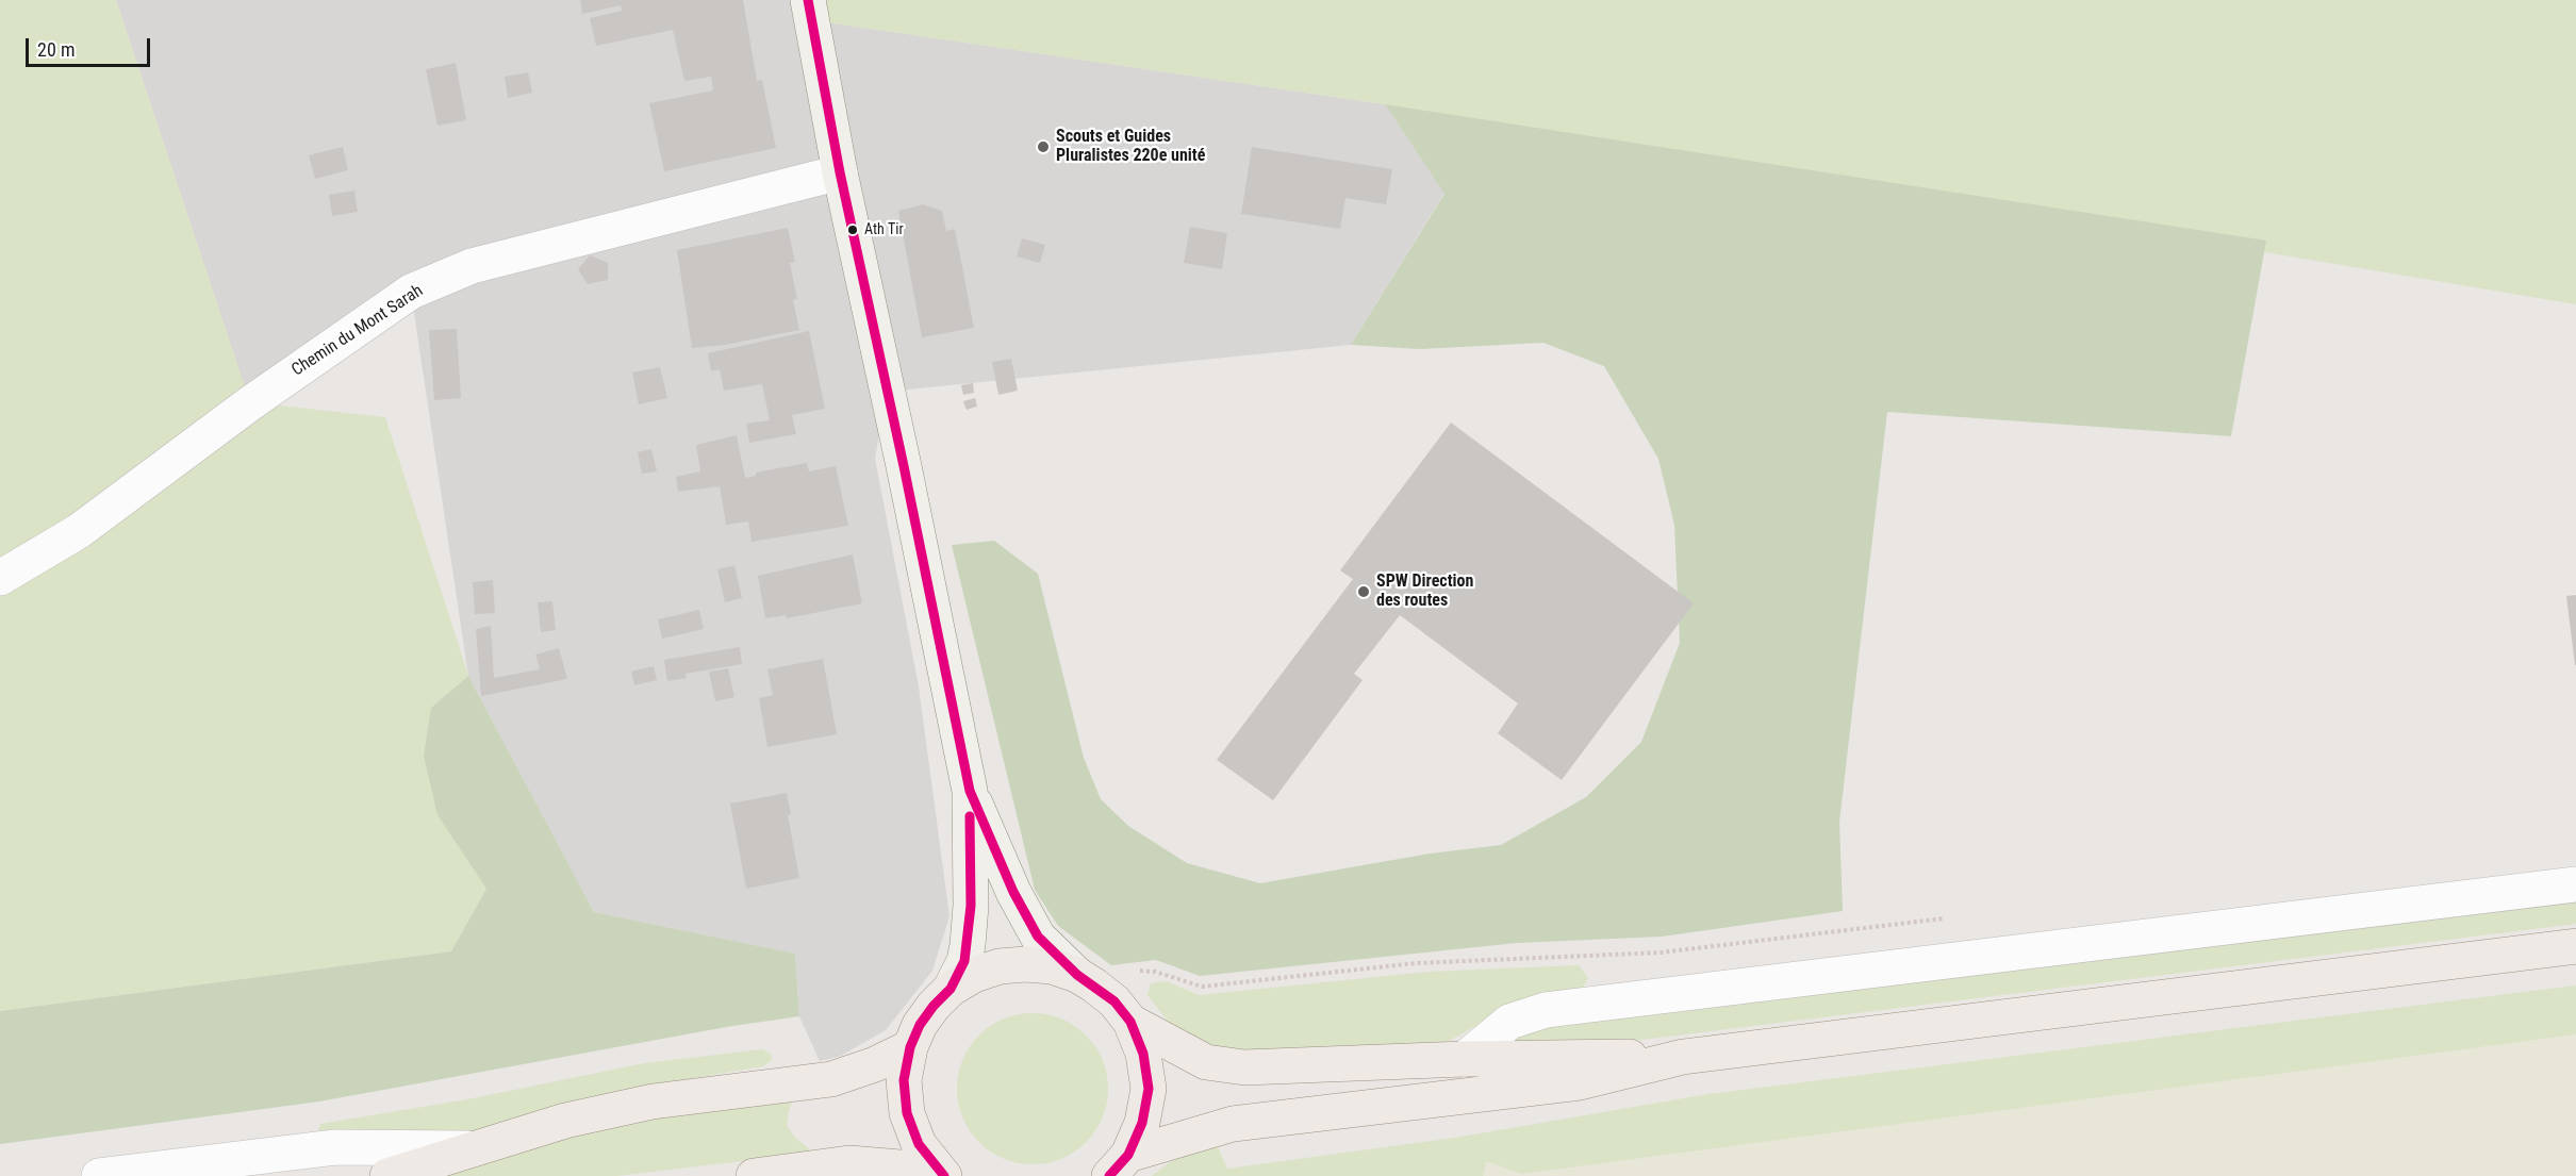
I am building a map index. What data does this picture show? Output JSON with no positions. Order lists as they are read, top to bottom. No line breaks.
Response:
{"streets":{"street":["Chemin du Mont Sarah"]},"places":["Scouts et Guides Pluralistes 220e unité","Ath Tir","SPW Direction des routes"],"scale_bar":"20 m"}
